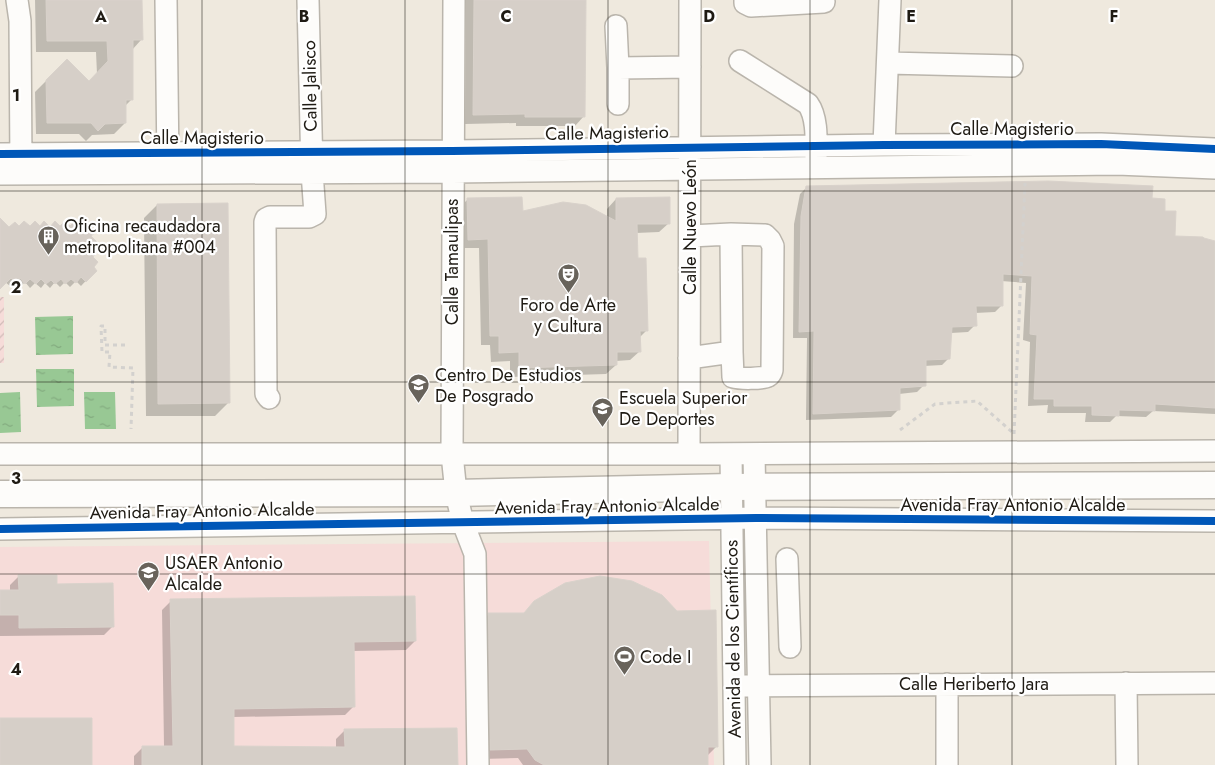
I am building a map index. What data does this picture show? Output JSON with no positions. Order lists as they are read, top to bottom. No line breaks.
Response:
{"streets":{"main road":["Avenida Fray Antonio Alcalde"],"street":["Calle Jalisco","Calle Magisterio","Calle Nuevo León","Calle Tamaulipas","Avenida de los Científicos","Calle Heriberto Jara"]},"crossings":[["Calle Jalisco","Calle Magisterio"],["Calle Magisterio","Calle Nuevo León"],["Calle Magisterio","Calle Tamaulipas"],["Calle Tamaulipas","Avenida Fray Antonio Alcalde"],["Avenida Fray Antonio Alcalde","Avenida de los Científicos"],["Avenida de los Científicos","Calle Heriberto Jara"]],"places":{"building":["Oficina recaudadora metropolitana #004"],"theatre":["Foro de Arte y Cultura"],"school or university":["Centro De Estudios De Posgrado","Escuela Superior De Deportes","USAER Antonio Alcalde"],"sports":["Code I"]},"grid":{"columns":["A","B","C","D","E","F"],"rows":["1","2","3","4"]}}
